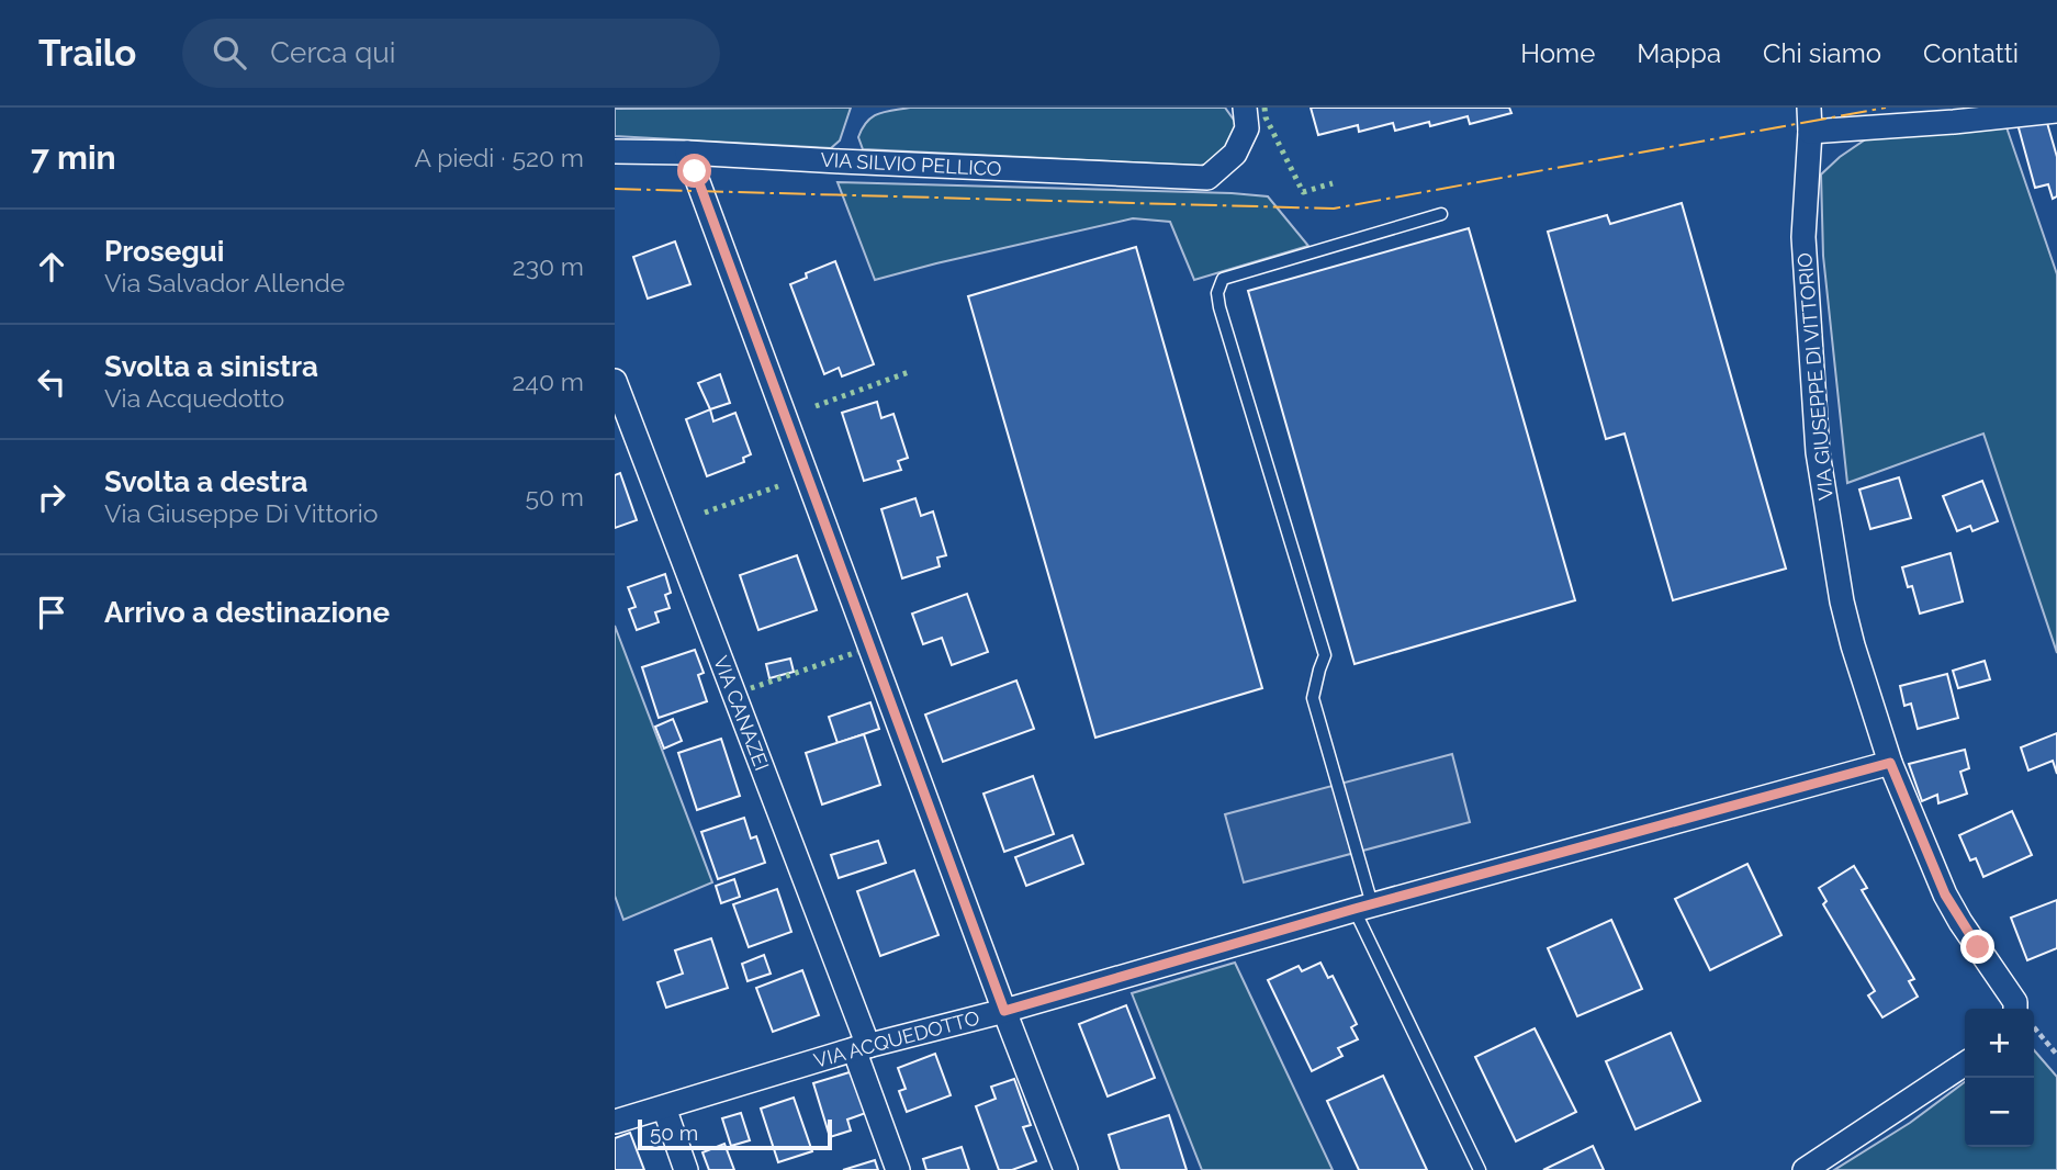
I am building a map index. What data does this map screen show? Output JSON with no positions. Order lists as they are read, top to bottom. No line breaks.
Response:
{"streets":{"street":["VIA SILVIO PELLICO","VIA GIUSEPPE DI VITTORIO","VIA CANAZEI","VIA ACQUEDOTTO"]},"crossings":[["VIA GIUSEPPE DI VITTORIO","VIA ACQUEDOTTO"],["VIA CANAZEI","VIA ACQUEDOTTO"]],"scale_bar":"50 m","page":{"header":"Trailo","search":"Cerca qui","nav":["Home","Mappa","Chi siamo","Contatti"],"heading":["7 min","A piedi · 520 m"],"list":[["Prosegui","Via Salvador Allende","230 m"],["Svolta a sinistra","Via Acquedotto","240 m"],["Svolta a destra","Via Giuseppe Di Vittorio","50 m"],"Arrivo a destinazione"],"map_buttons":["+","−"],"scale":"50 m"}}
